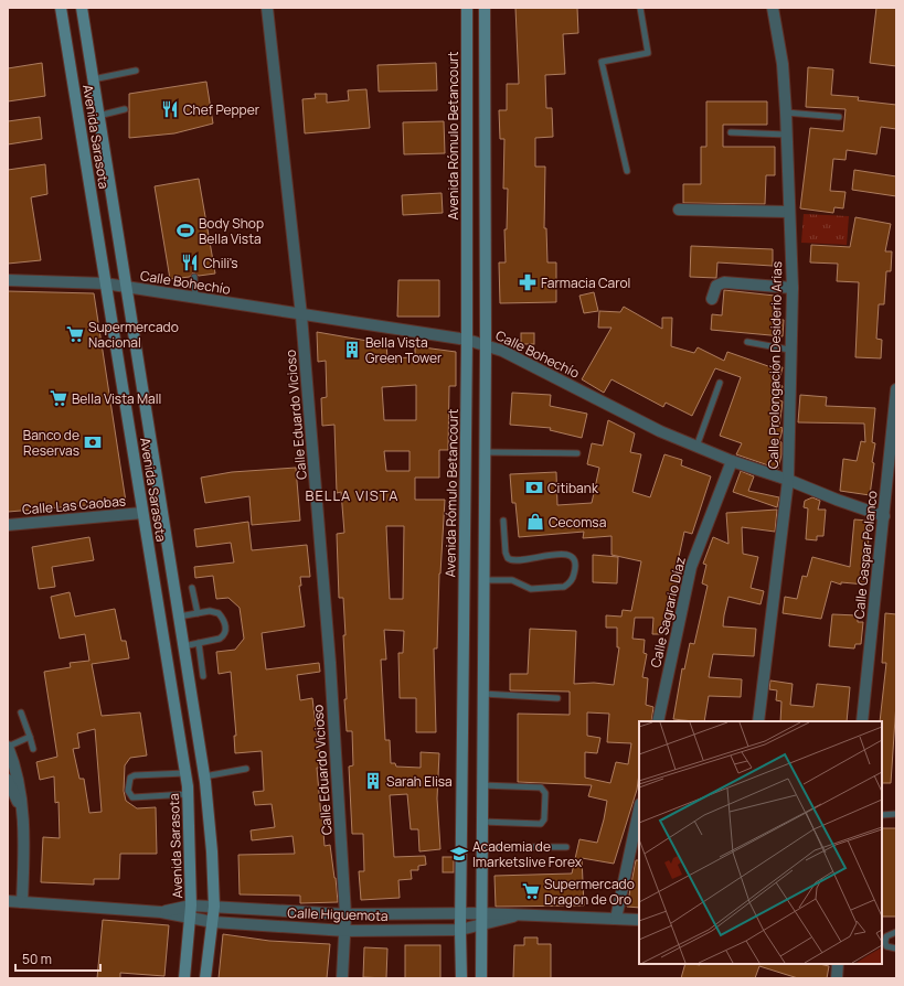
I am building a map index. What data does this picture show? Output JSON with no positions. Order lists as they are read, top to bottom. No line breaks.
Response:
{"streets":{"main road":["Avenida Rómulo Betancourt","Avenida Sarasota"],"street":["Calle Bohechío","Calle Prolongación Desiderio Arias","Calle Eduardo Vicioso","Calle Las Caobas","Calle Gaspar Polanco","Calle Sagrario Díaz","Calle Higuemota"]},"crossings":[["Avenida Rómulo Betancourt","Calle Bohechío"],["Avenida Rómulo Betancourt","Calle Higuemota"],["Avenida Sarasota","Calle Bohechío"],["Avenida Sarasota","Calle Las Caobas"],["Avenida Sarasota","Calle Higuemota"],["Calle Bohechío","Calle Prolongación Desiderio Arias"],["Calle Bohechío","Calle Eduardo Vicioso"],["Calle Bohechío","Calle Gaspar Polanco"],["Calle Bohechío","Calle Sagrario Díaz"],["Calle Eduardo Vicioso","Calle Higuemota"]],"districts":["BELLA VISTA"],"places":{"restaurant":["Chef Pepper","Chili's"],"sports":["Body Shop Bella Vista"],"pharmacy":["Farmacia Carol"],"supermarket":["Supermercado Nacional","Bella Vista Mall","Supermercado Dragon de Oro"],"building":["Bella Vista Green Tower","Sarah Elisa"],"bank":["Banco de Reservas","Citibank"],"shop":["Cecomsa"],"school or university":["Academia de Imarketslive Forex"]},"scale_bar":"50 m"}
